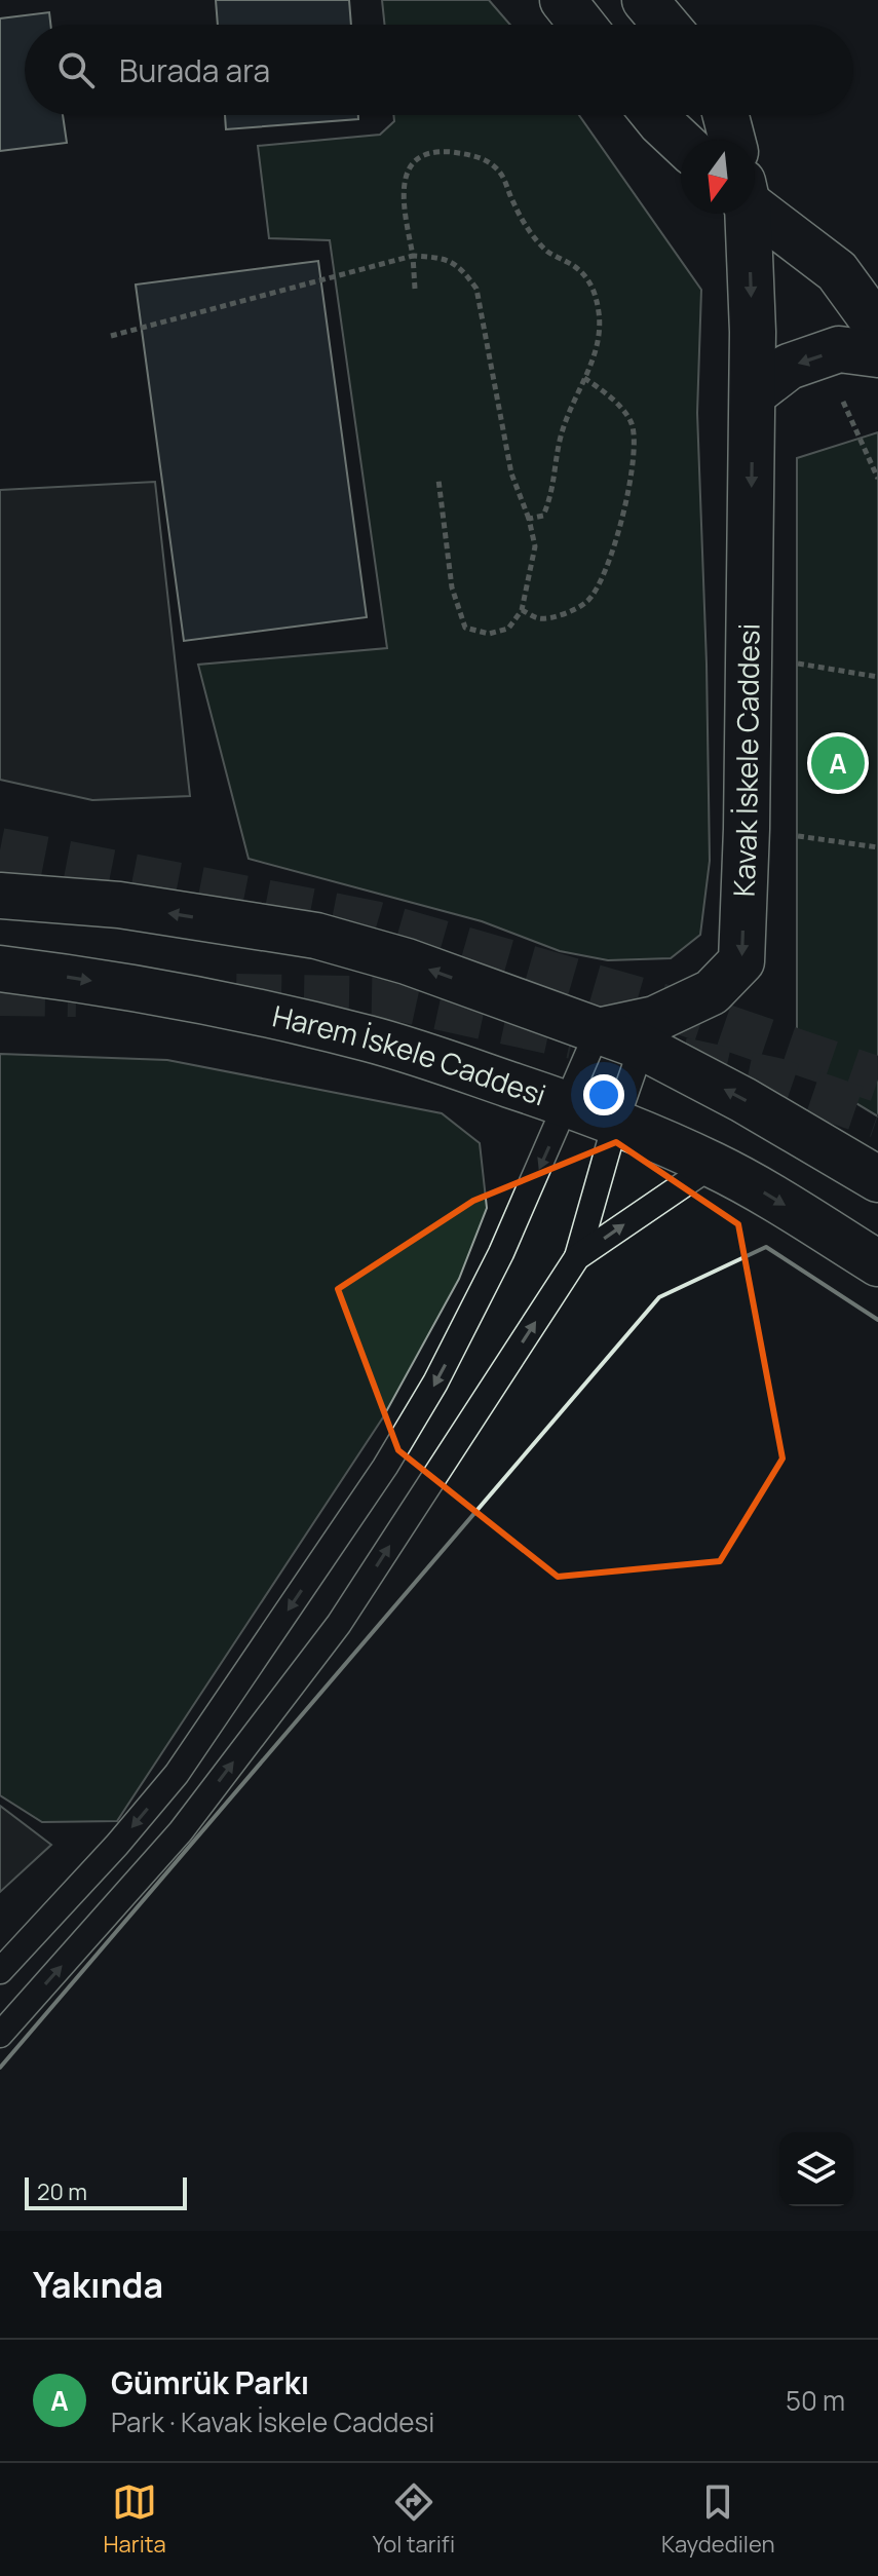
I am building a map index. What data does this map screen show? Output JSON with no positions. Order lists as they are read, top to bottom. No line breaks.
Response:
{"streets":{"main road":["Kavak İskele Caddesi","Harem İskele Caddesi"]},"one_way":["Kavak İskele Caddesi"],"scale_bar":"20 m","north":"bottom","page":{"search":"Burada ara","pins":"A","scale":"20 m","heading":"Yakında","list":[{"mark":"A","name":"Gümrük Parkı","note":"Park · Kavak İskele Caddesi","value":"50 m"}],"nav":["Harita","Yol tarifi","Kaydedilen"]}}
